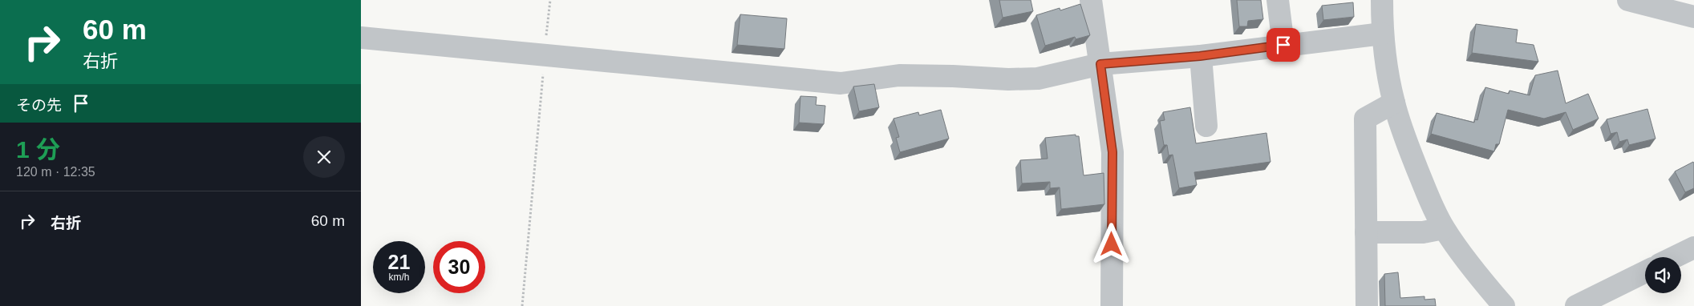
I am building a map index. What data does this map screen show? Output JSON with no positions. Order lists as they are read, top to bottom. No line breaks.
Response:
{"page":{"turn":["60 m","右折"],"then":"その先","heading":["1 分","120 m · 12:35"],"list":[{"name":"右折","value":"60 m"}],"speed":"21 km/h","limit":"30"}}
